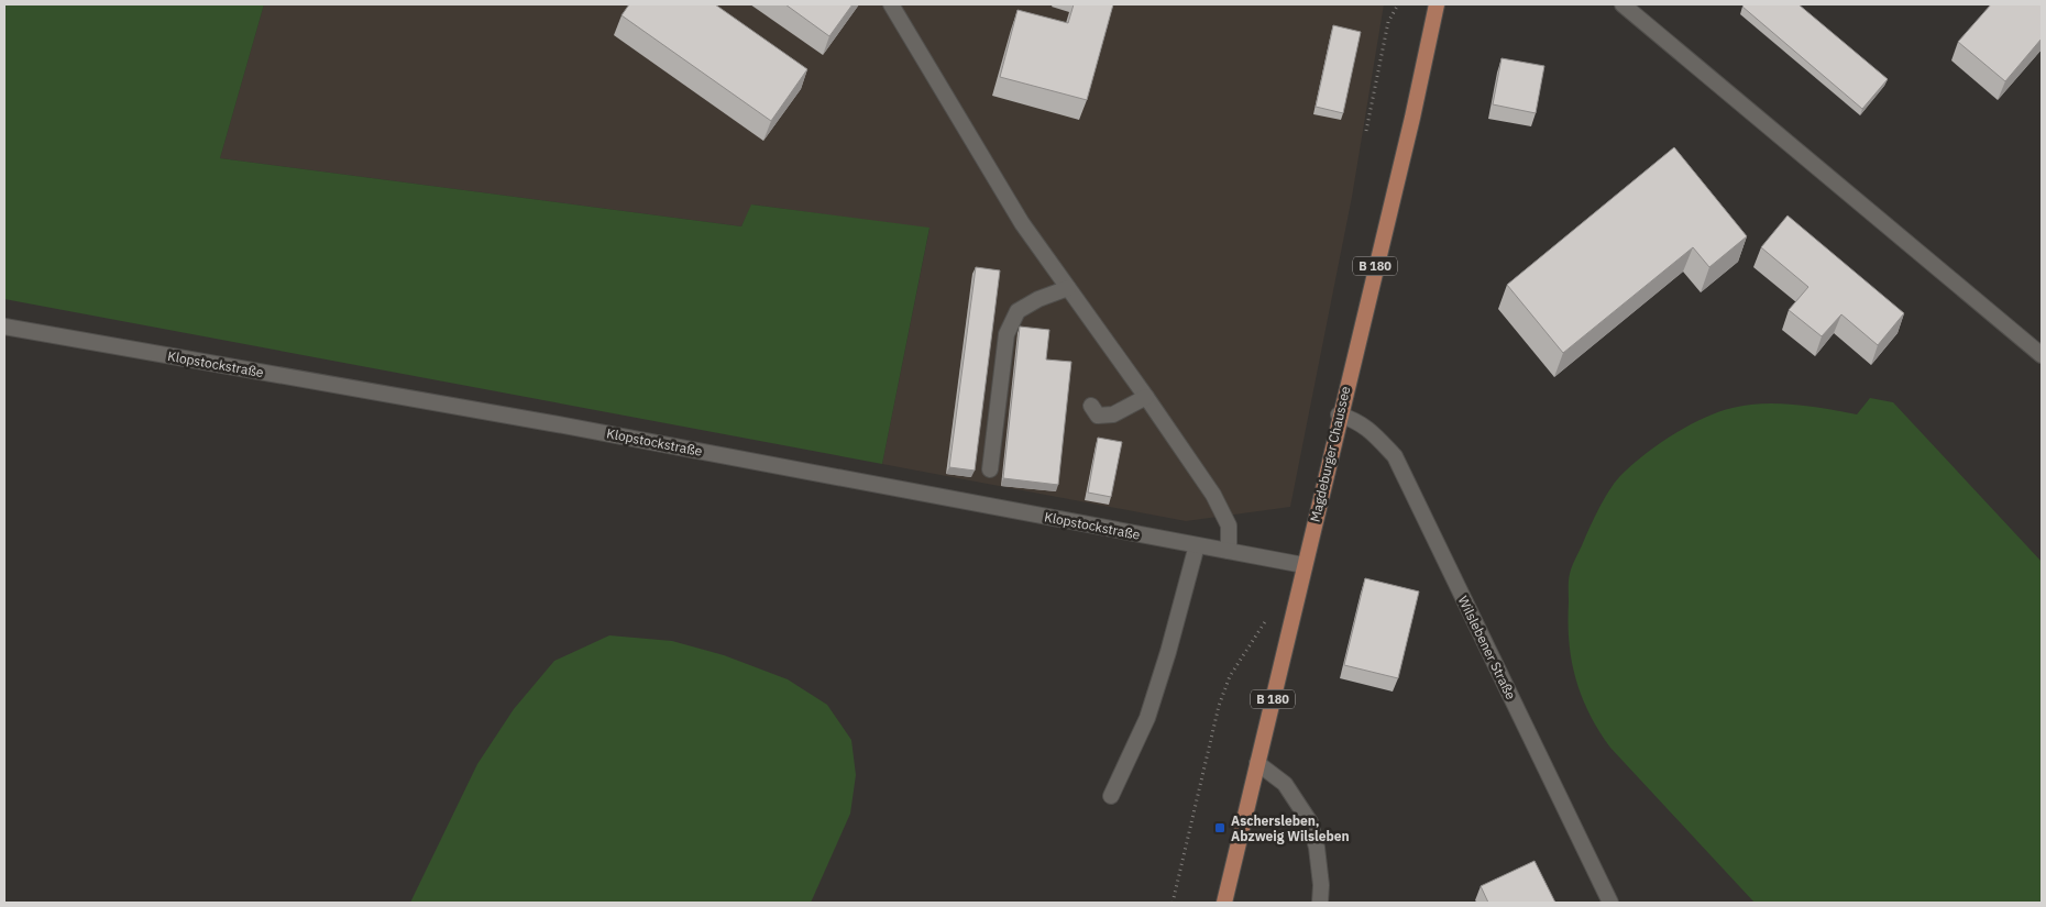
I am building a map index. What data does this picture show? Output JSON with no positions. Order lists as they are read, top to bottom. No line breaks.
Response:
{"streets":{"main road":["B 180","Magdeburger Chaussee"],"street":["Klopstockstraße","Wilslebener Straße"]},"crossings":[["Klopstockstraße","Magdeburger Chaussee"],["Magdeburger Chaussee","Wilslebener Straße"]],"places":{"transit":["Aschersleben, Abzweig Wilsleben"]}}
